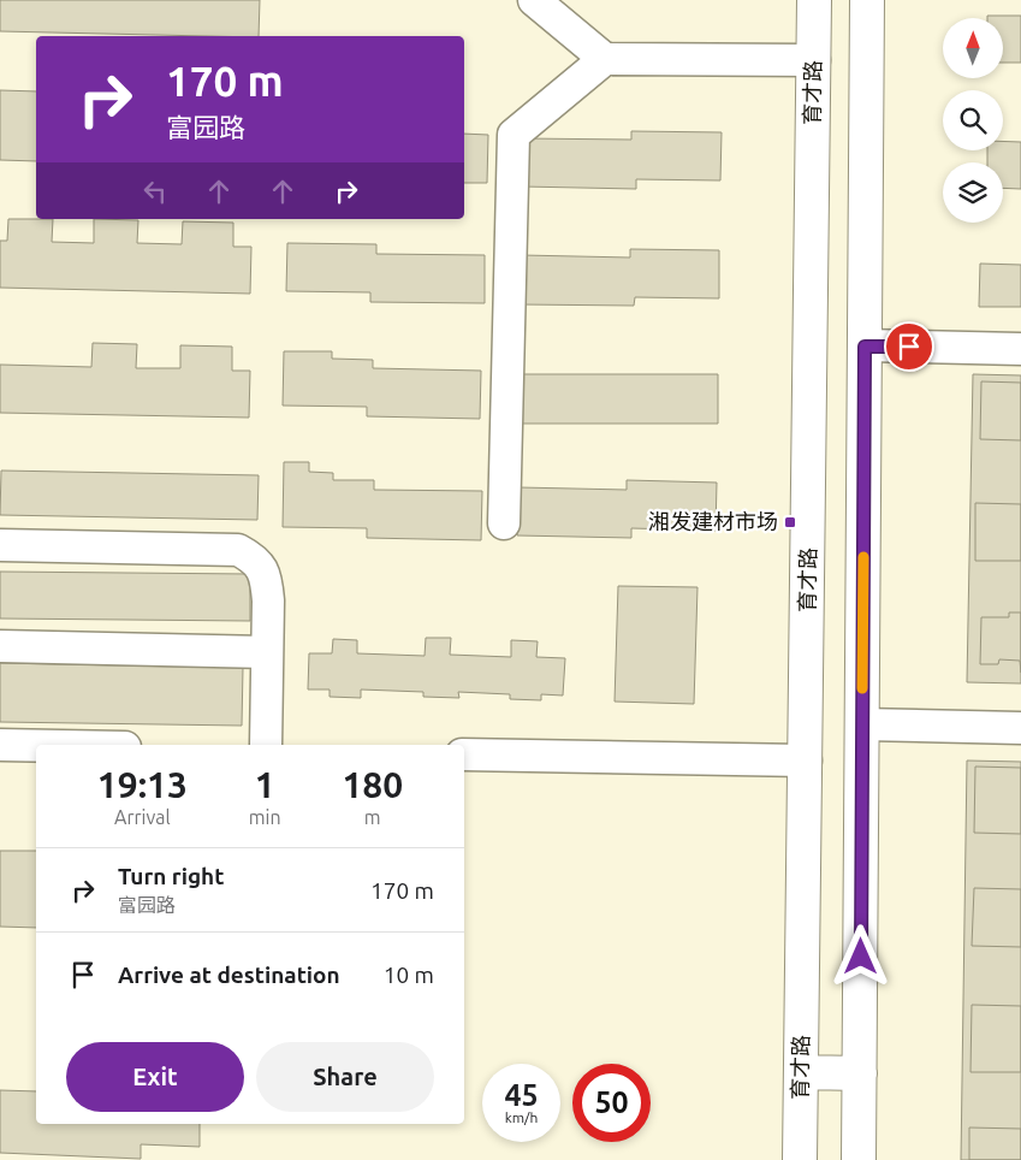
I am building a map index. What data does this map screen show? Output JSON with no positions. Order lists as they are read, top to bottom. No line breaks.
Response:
{"streets":{"main road":["育才路"]},"places":{"transit":["湘发建材市场"]},"north":"top","page":{"turn":["170 m","富园路"],"eta":["19:13","Arrival","1","min","180","m"],"list":[{"name":"Turn right","note":"富园路","value":"170 m"},{"name":"Arrive at destination","value":"10 m"}],"buttons":["Exit","Share"],"speed":"45 km/h","limit":"50"}}
